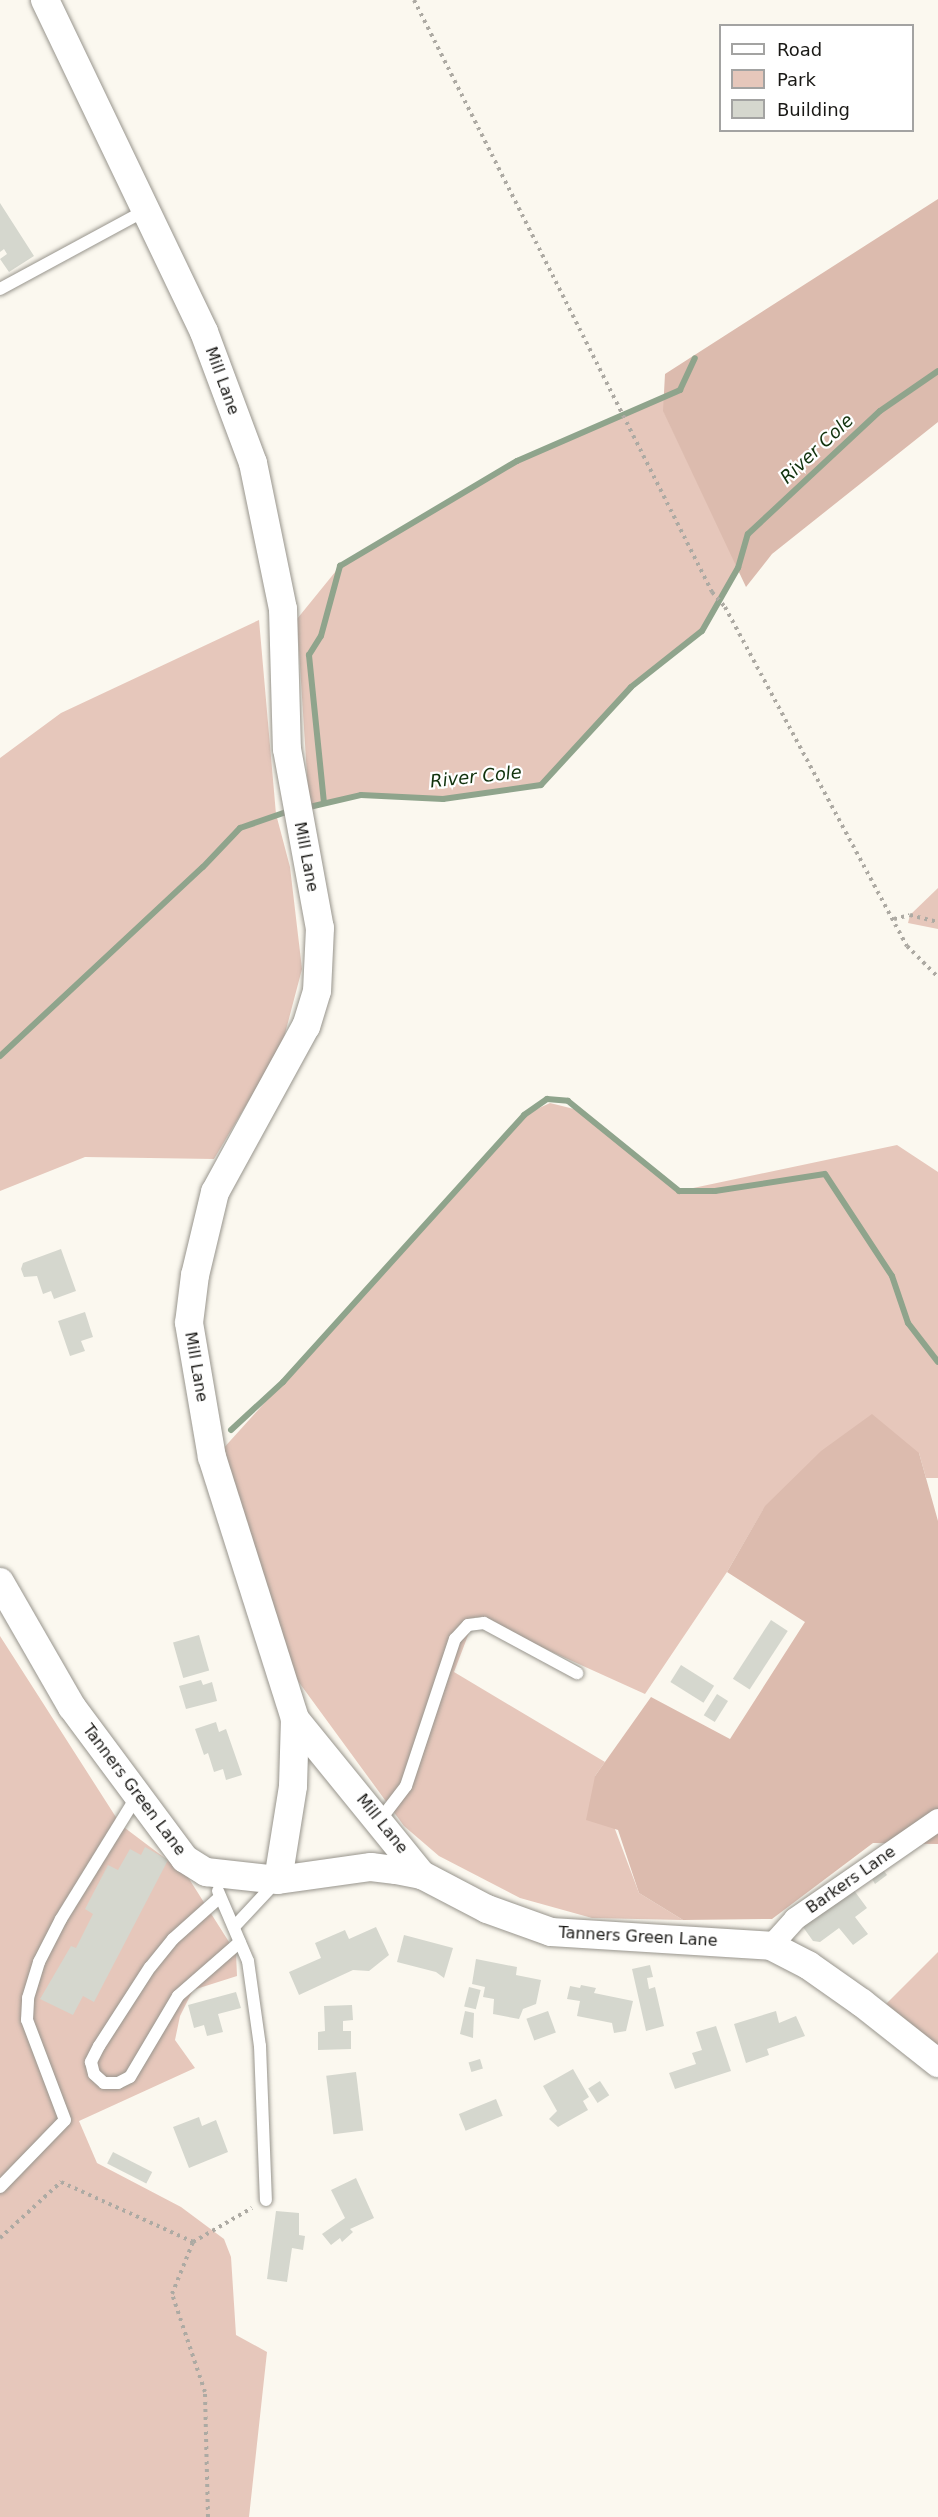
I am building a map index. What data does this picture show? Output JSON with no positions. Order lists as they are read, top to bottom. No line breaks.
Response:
{"streets":{"street":["Mill Lane","Tanners Green Lane","Barkers Lane"]},"crossings":[["Mill Lane","Tanners Green Lane"],["Tanners Green Lane","Barkers Lane"]],"water":["River Cole"],"legend":["Road","Park","Building"]}
